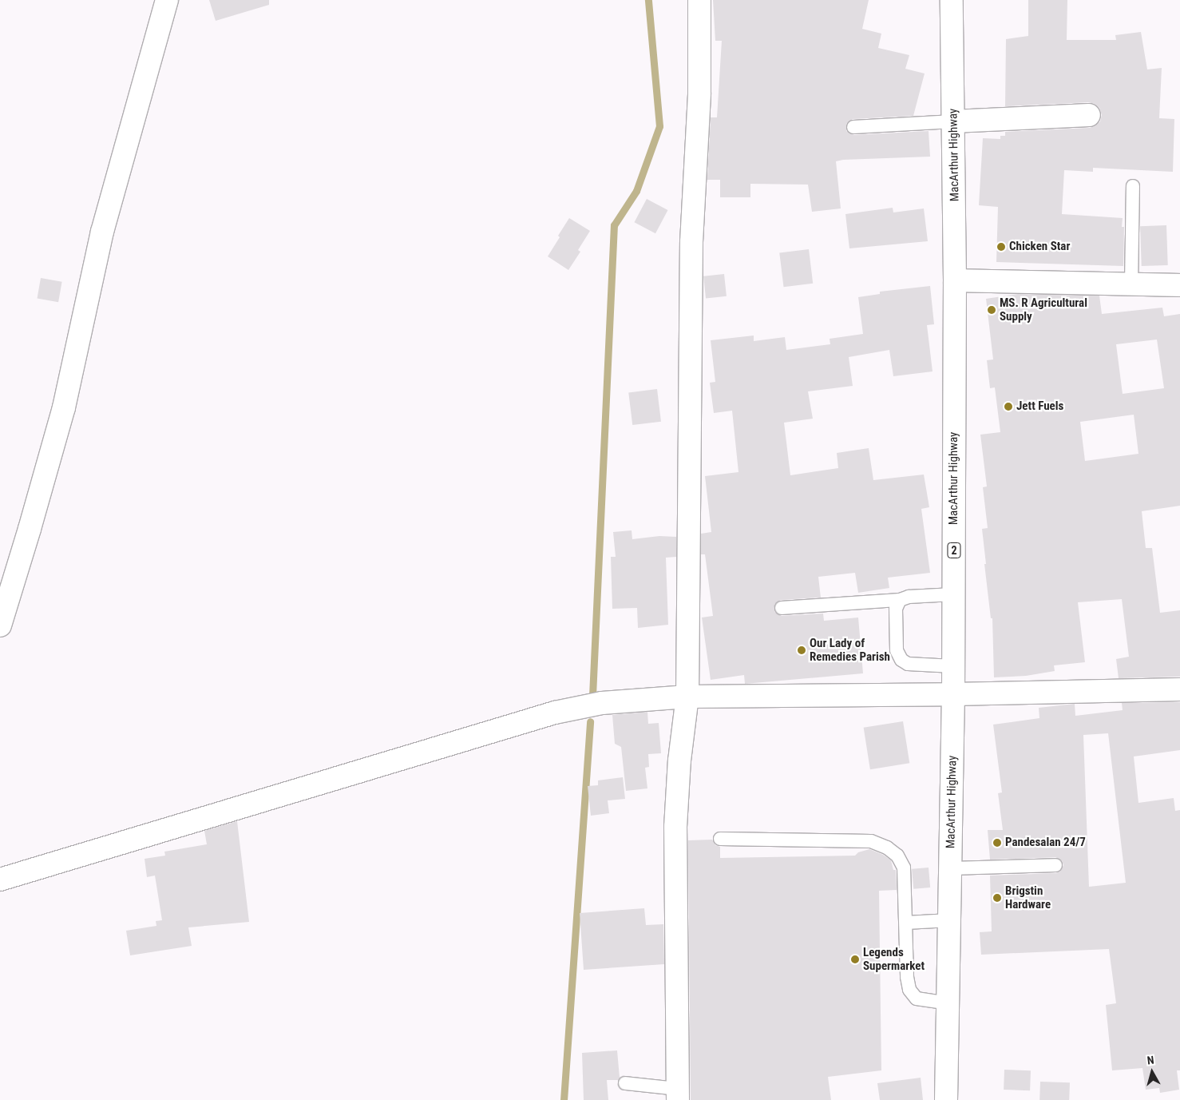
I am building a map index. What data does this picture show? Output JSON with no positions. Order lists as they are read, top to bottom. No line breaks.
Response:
{"streets":{"main road":["MacArthur Highway","2"]},"places":["Chicken Star","MS. R Agricultural Supply","Jett Fuels","Our Lady of Remedies Parish","Pandesalan 24/7","Brigstin Hardware","Legends Supermarket"],"north":"top"}
